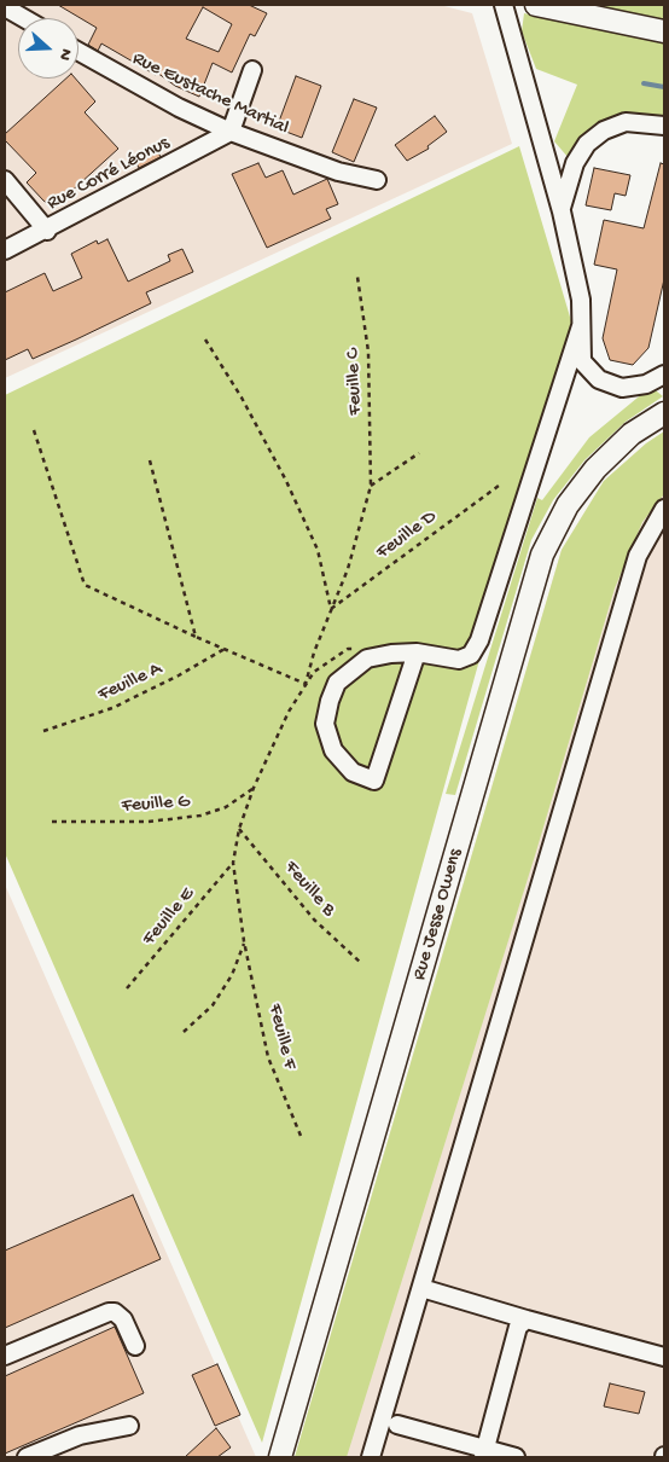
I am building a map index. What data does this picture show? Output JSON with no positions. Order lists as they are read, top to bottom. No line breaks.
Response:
{"streets":{"main road":["Rue Jesse Owens"],"street":["Rue Eustache Martial","Rue Corré Léonus"],"path":["Feuille C","Feuille D","Feuille A","Feuille G","Feuille B","Feuille E","Feuille F"]},"crossings":[["Rue Eustache Martial","Rue Corré Léonus"],["Feuille C","Feuille D"],["Feuille E","Feuille F"]],"north":"right"}
